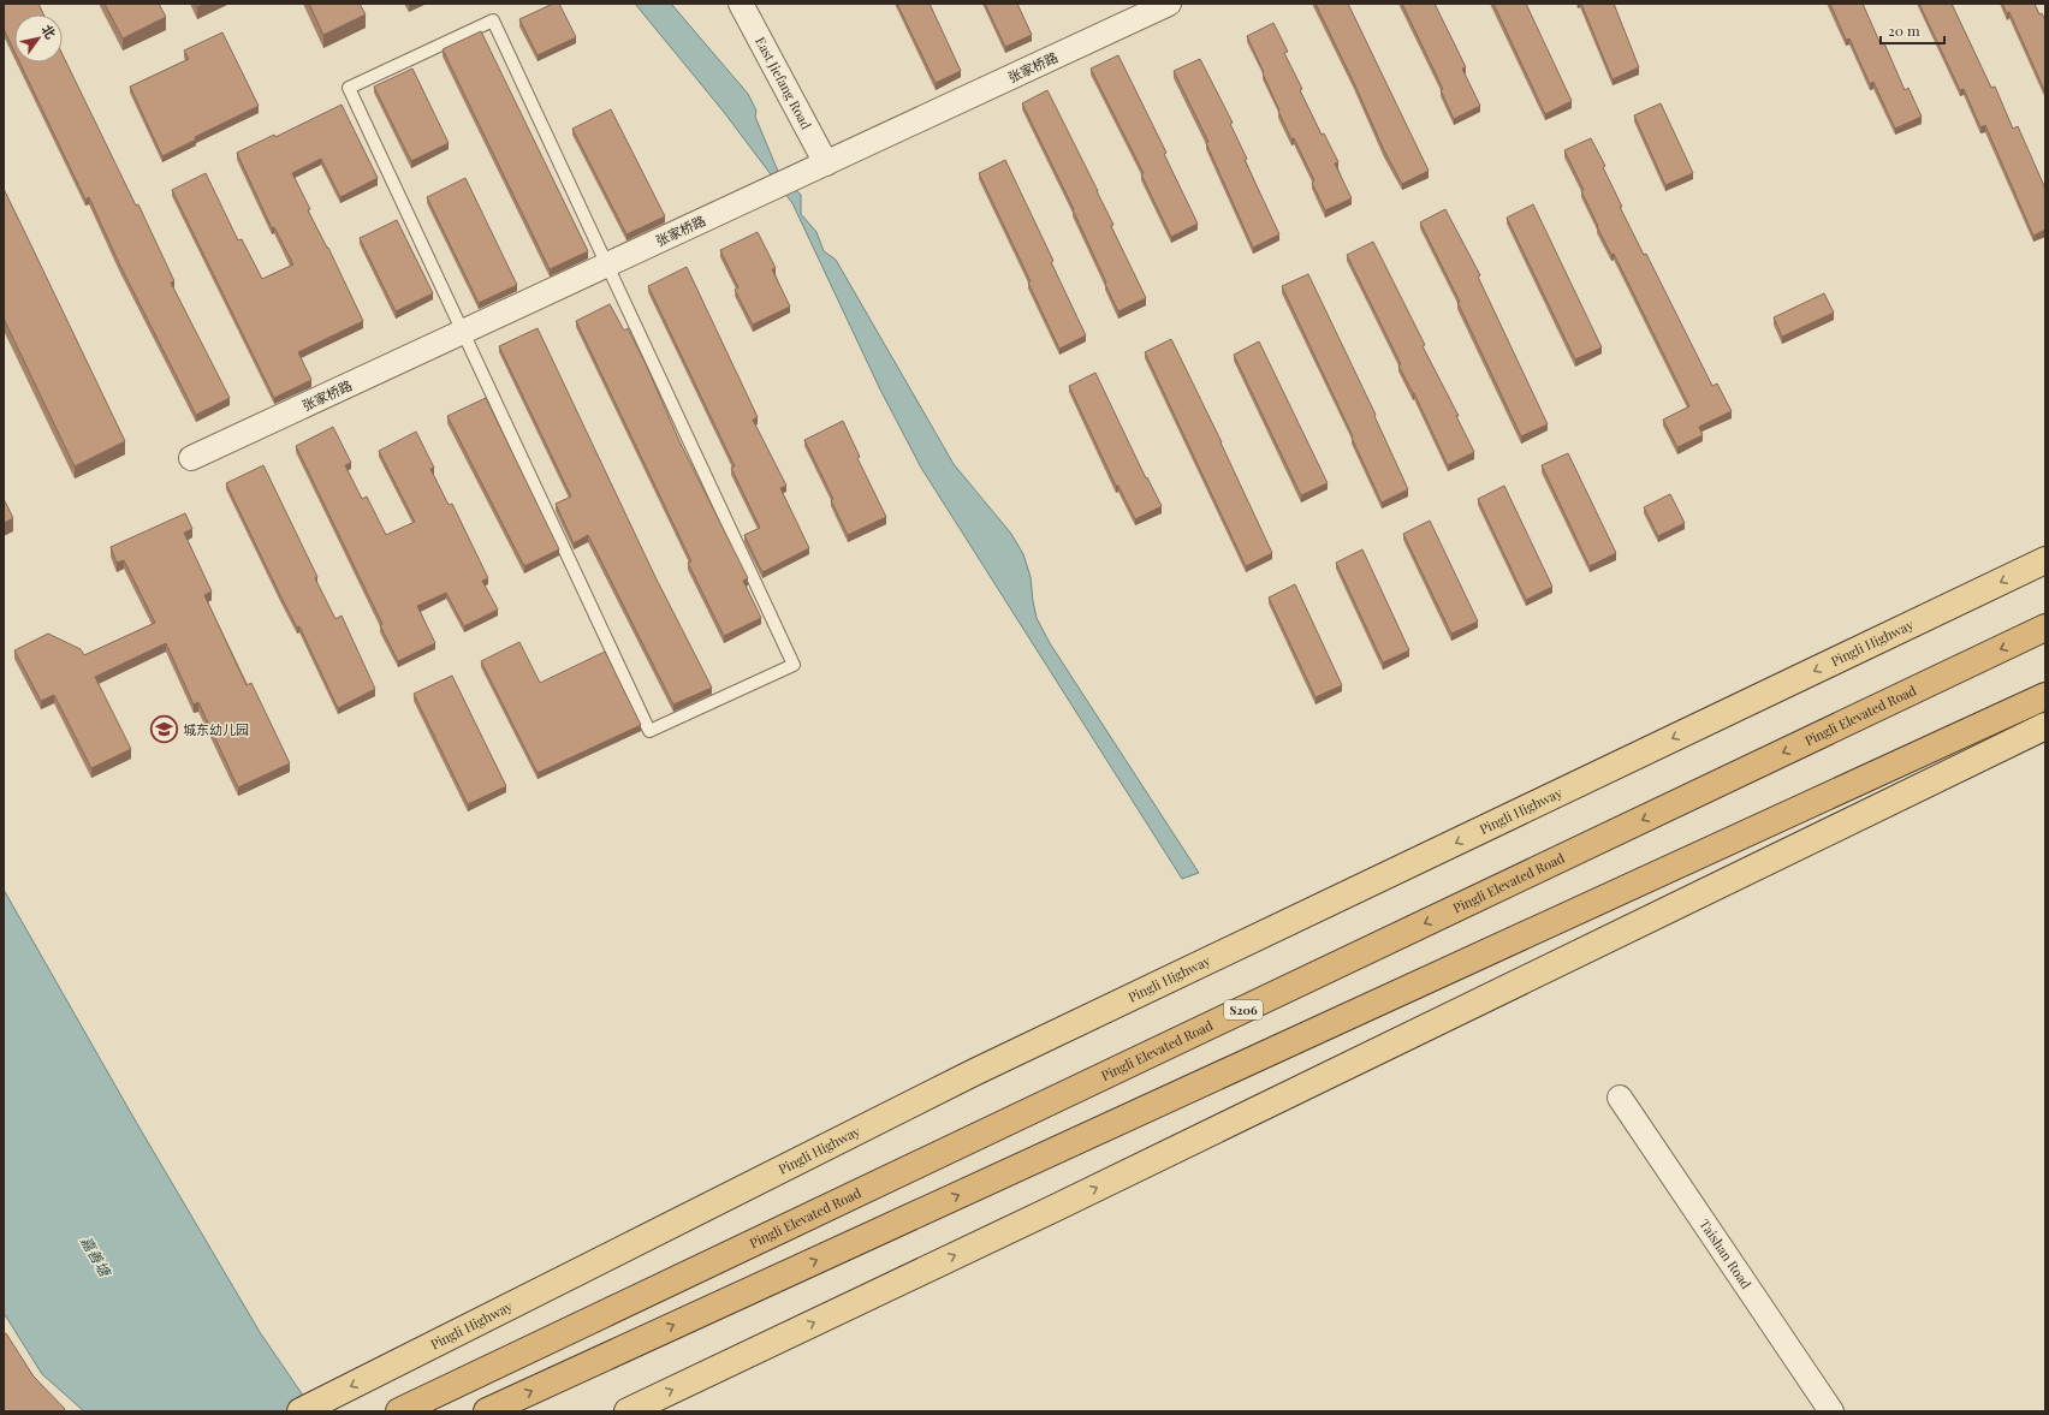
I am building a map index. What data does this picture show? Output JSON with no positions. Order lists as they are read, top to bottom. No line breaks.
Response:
{"streets":{"highway":["Pingli Elevated Road","S206"],"main road":["Pingli Highway"],"street":["张家桥路","East Jiefang Road","Taishan Road"]},"crossings":[["张家桥路","East Jiefang Road"]],"water":["嘉善塘"],"places":{"school or university":["城东幼儿园"]},"scale_bar":"20 m","north":"top right"}
